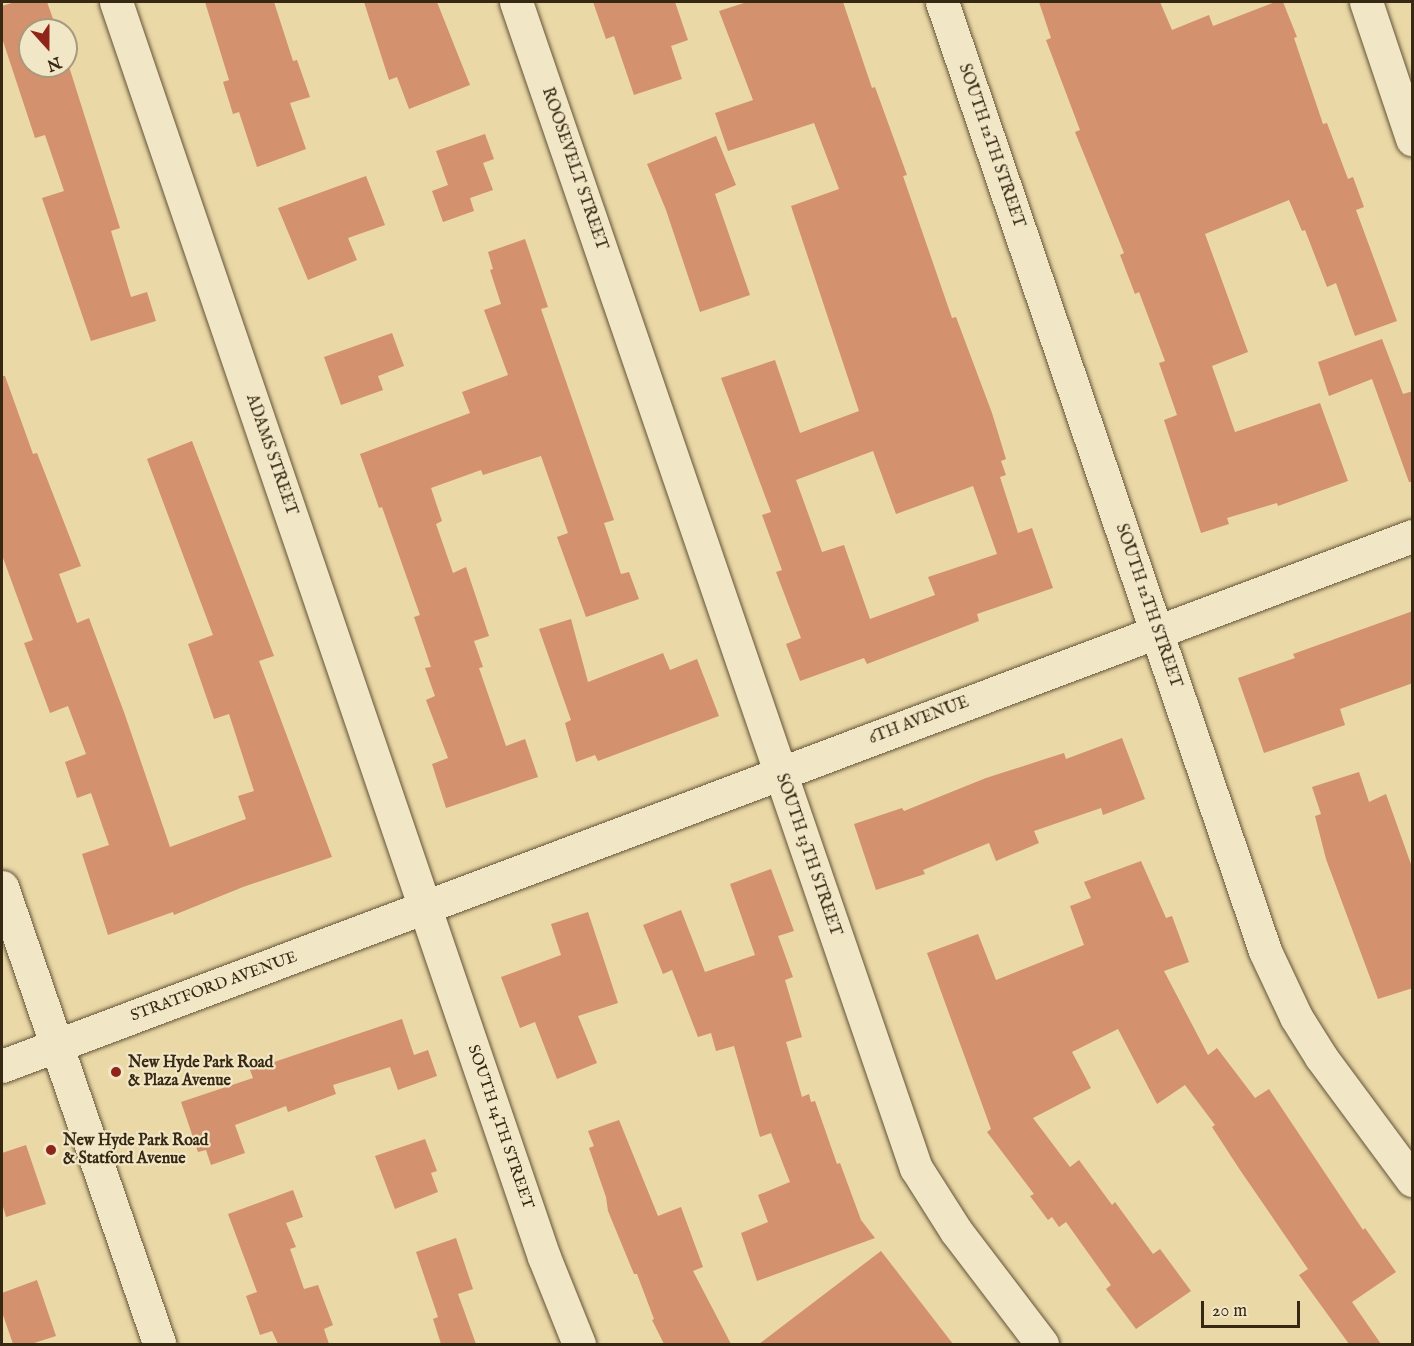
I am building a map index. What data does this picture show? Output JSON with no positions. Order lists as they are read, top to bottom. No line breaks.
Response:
{"streets":{"street":["SOUTH 12TH STREET","ROOSEVELT STREET","ADAMS STREET","6TH AVENUE","SOUTH 13TH STREET","STRATFORD AVENUE","SOUTH 14TH STREET"]},"crossings":[["SOUTH 12TH STREET","6TH AVENUE"],["ROOSEVELT STREET","SOUTH 13TH STREET"],["ADAMS STREET","6TH AVENUE"],["ADAMS STREET","STRATFORD AVENUE"],["ADAMS STREET","SOUTH 14TH STREET"],["6TH AVENUE","SOUTH 13TH STREET"],["6TH AVENUE","STRATFORD AVENUE"],["6TH AVENUE","SOUTH 14TH STREET"],["STRATFORD AVENUE","SOUTH 14TH STREET"]],"places":["New Hyde Park Road & Plaza Avenue","New Hyde Park Road & Statford Avenue"],"scale_bar":"20 m","north":"bottom"}
